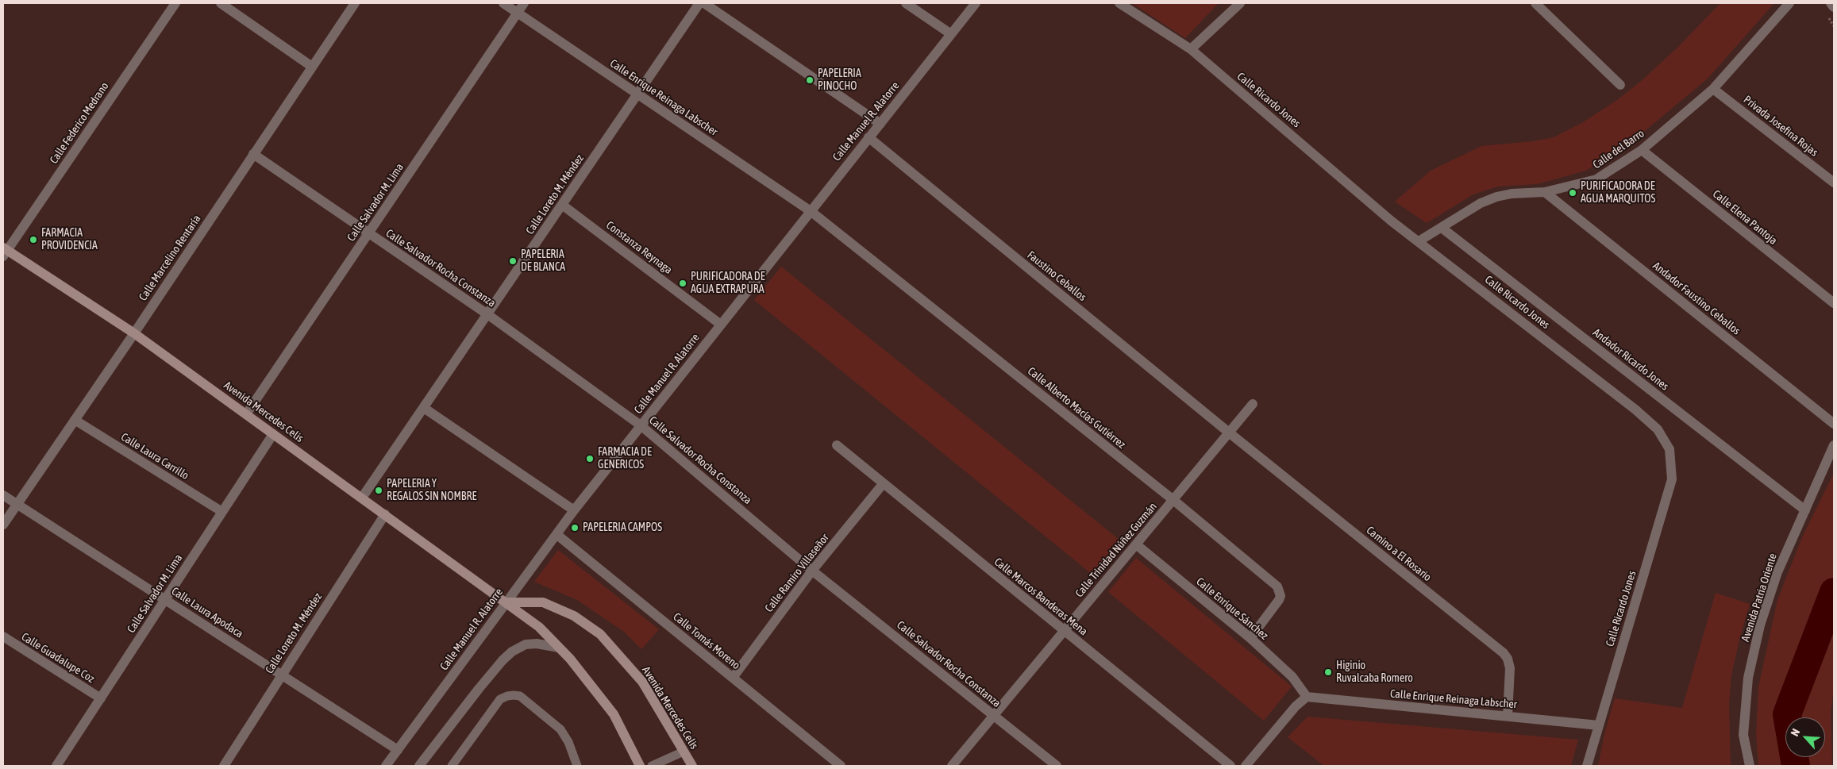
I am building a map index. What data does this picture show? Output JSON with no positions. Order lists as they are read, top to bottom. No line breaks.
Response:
{"streets":{"main road":["Avenida Mercedes Celis"],"street":["Calle Enrique Reinaga Labscher","Calle Ricardo Jones","Calle Manuel R. Alatorre","Calle Federico Medrano","Privada Josefina Rojas","Calle del Barro","Calle Loreto M. Méndez","Calle Salvador M. Lima","Calle Elena Pantoja","Constanza Reynaga","Calle Marcelino Rentaría","Calle Salvador Rocha Constanza","Faustino Ceballos","Andador Faustino Ceballos","Andador Ricardo Jones","Calle Alberto Macías Gutiérrez","Calle Laura Carrillo","Calle Trinidad Núñez Guzmán","Camino a El Rosario","Calle Ramiro Villaseñor","Calle Marcos Banderas Mena","Avenida Patria Oriente","Calle Enrique Sánchez","Calle Laura Apodaca","Calle Tomás Moreno","Calle Guadalupe Coz"]},"crossings":[["Calle Enrique Reinaga Labscher","Calle Ricardo Jones"],["Calle Enrique Reinaga Labscher","Calle Manuel R. Alatorre"],["Calle Enrique Reinaga Labscher","Calle Loreto M. Méndez"],["Calle Enrique Reinaga Labscher","Calle Salvador M. Lima"],["Calle Enrique Reinaga Labscher","Calle Alberto Macías Gutiérrez"],["Calle Enrique Reinaga Labscher","Camino a El Rosario"],["Calle Enrique Reinaga Labscher","Calle Enrique Sánchez"],["Calle Ricardo Jones","Calle del Barro"],["Calle Manuel R. Alatorre","Constanza Reynaga"],["Calle Manuel R. Alatorre","Calle Salvador Rocha Constanza"],["Calle Manuel R. Alatorre","Faustino Ceballos"],["Calle Manuel R. Alatorre","Calle Alberto Macías Gutiérrez"],["Calle Manuel R. Alatorre","Avenida Mercedes Celis"],["Calle Manuel R. Alatorre","Calle Laura Apodaca"],["Calle Manuel R. Alatorre","Calle Tomás Moreno"],["Calle Federico Medrano","Avenida Mercedes Celis"],["Privada Josefina Rojas","Calle del Barro"],["Calle del Barro","Calle Elena Pantoja"],["Calle del Barro","Andador Faustino Ceballos"],["Calle del Barro","Andador Ricardo Jones"],["Calle Loreto M. Méndez","Constanza Reynaga"],["Calle Loreto M. Méndez","Calle Salvador Rocha Constanza"],["Calle Loreto M. Méndez","Avenida Mercedes Celis"],["Calle Loreto M. Méndez","Calle Laura Apodaca"],["Calle Salvador M. Lima","Calle Salvador Rocha Constanza"],["Calle Salvador M. Lima","Avenida Mercedes Celis"],["Calle Salvador M. Lima","Calle Laura Carrillo"],["Calle Salvador M. Lima","Calle Laura Apodaca"],["Calle Salvador M. Lima","Calle Guadalupe Coz"],["Calle Marcelino Rentaría","Calle Salvador Rocha Constanza"],["Calle Marcelino Rentaría","Avenida Mercedes Celis"],["Calle Marcelino Rentaría","Calle Laura Carrillo"],["Calle Marcelino Rentaría","Calle Laura Apodaca"],["Calle Salvador Rocha Constanza","Calle Trinidad Núñez Guzmán"],["Calle Salvador Rocha Constanza","Calle Ramiro Villaseñor"],["Faustino Ceballos","Calle Trinidad Núñez Guzmán"],["Faustino Ceballos","Camino a El Rosario"],["Andador Ricardo Jones","Avenida Patria Oriente"],["Calle Alberto Macías Gutiérrez","Calle Trinidad Núñez Guzmán"],["Calle Alberto Macías Gutiérrez","Calle Enrique Sánchez"],["Calle Trinidad Núñez Guzmán","Camino a El Rosario"],["Calle Trinidad Núñez Guzmán","Calle Marcos Banderas Mena"],["Calle Trinidad Núñez Guzmán","Calle Enrique Sánchez"],["Calle Ramiro Villaseñor","Calle Marcos Banderas Mena"],["Calle Ramiro Villaseñor","Calle Tomás Moreno"]],"places":["PAPELERIA PINOCHO","PURIFICADORA DE AGUA MARQUITOS","FARMACIA PROVIDENCIA","PAPELERIA DE BLANCA","PURIFICADORA DE AGUA EXTRAPURA","FARMACIA DE GENERICOS","PAPELERIA Y REGALOS SIN NOMBRE","PAPELERIA CAMPOS","Higinio Ruvalcaba Romero"],"north":"top left"}
